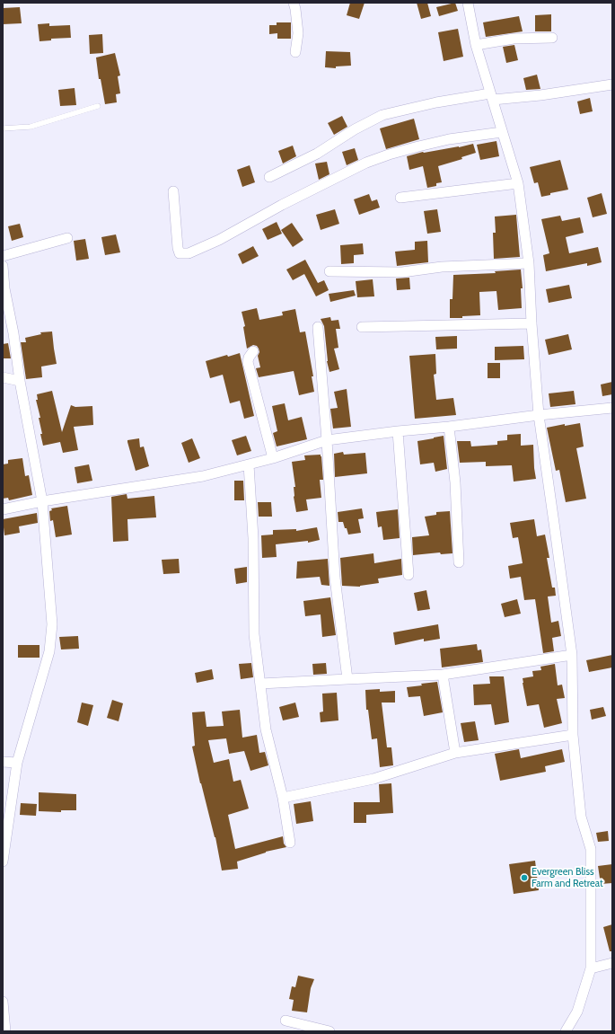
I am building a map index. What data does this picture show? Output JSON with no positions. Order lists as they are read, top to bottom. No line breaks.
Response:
{"places":["Evergreen Bliss Farm and Retreat"]}
